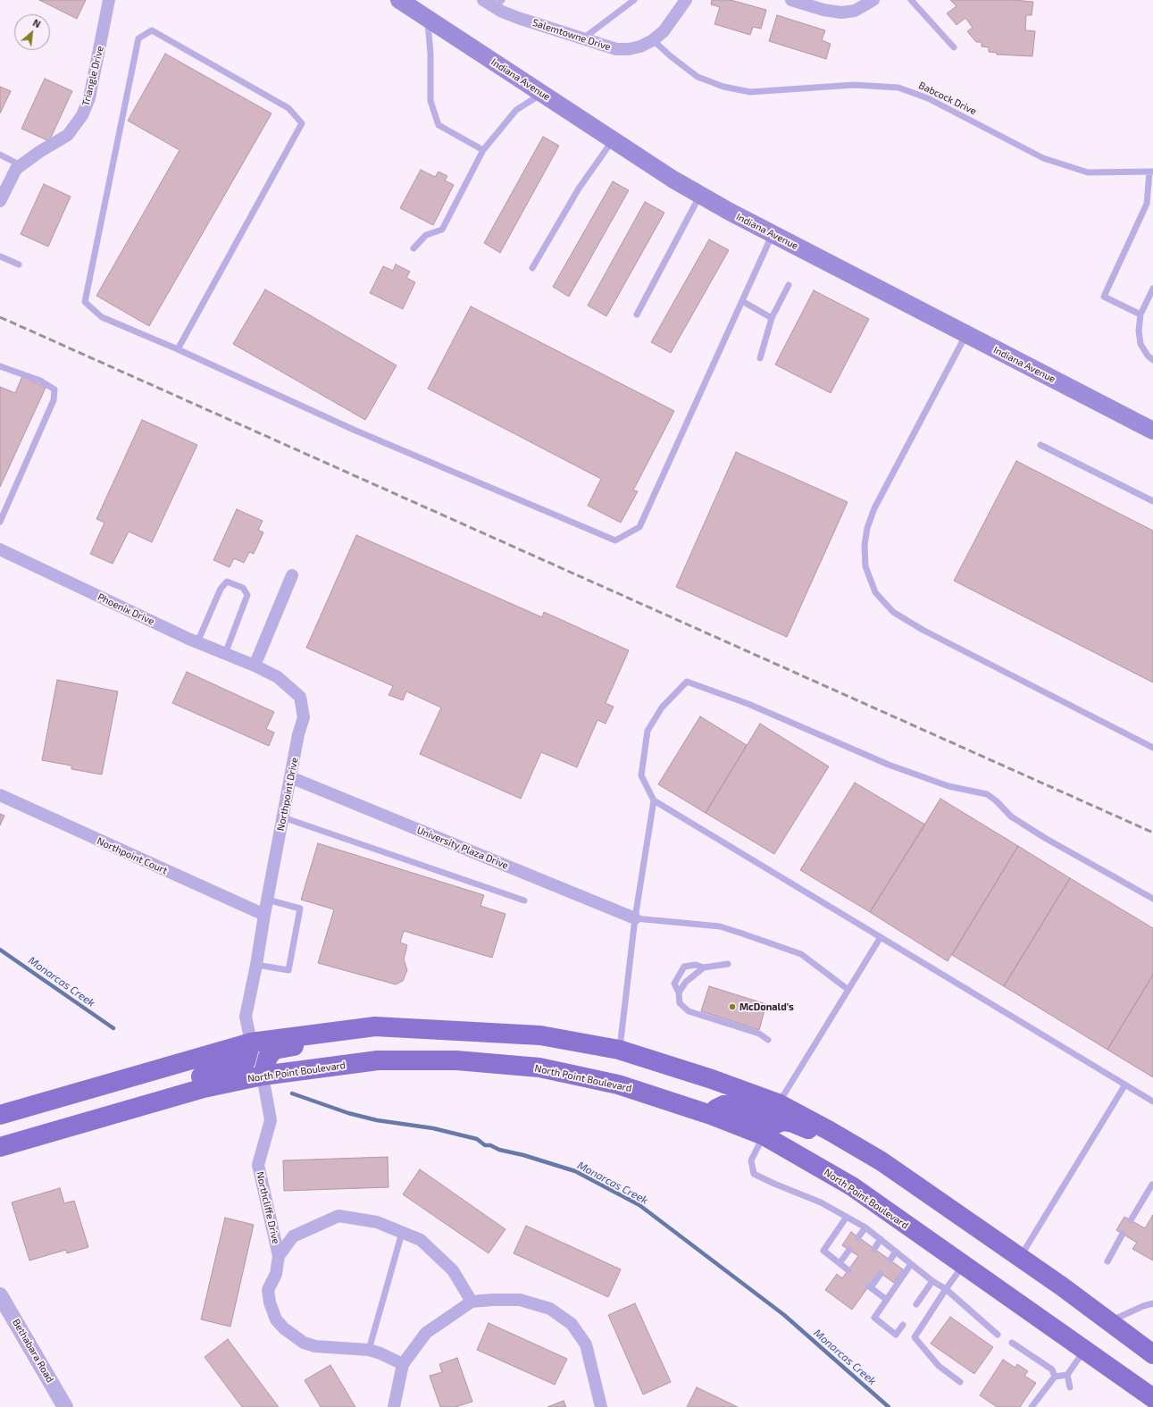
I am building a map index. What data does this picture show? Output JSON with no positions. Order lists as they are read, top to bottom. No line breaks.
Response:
{"streets":{"main road":["Indiana Avenue","North Point Boulevard"],"street":["Salemtowne Drive","Triangle Drive","Phoenix Drive","Northpoint Drive","University Plaza Drive","Northpoint Court","Northcliffe Drive","Bethabara Road"],"lane":["Babcock Drive"]},"crossings":[["Salemtowne Drive","Babcock Drive"],["Phoenix Drive","Northpoint Drive"],["Northpoint Drive","University Plaza Drive"],["Northpoint Drive","Northpoint Court"],["North Point Boulevard","Northcliffe Drive"]],"water":["Monarcas Creek"],"places":["McDonald's"],"north":"top right"}
